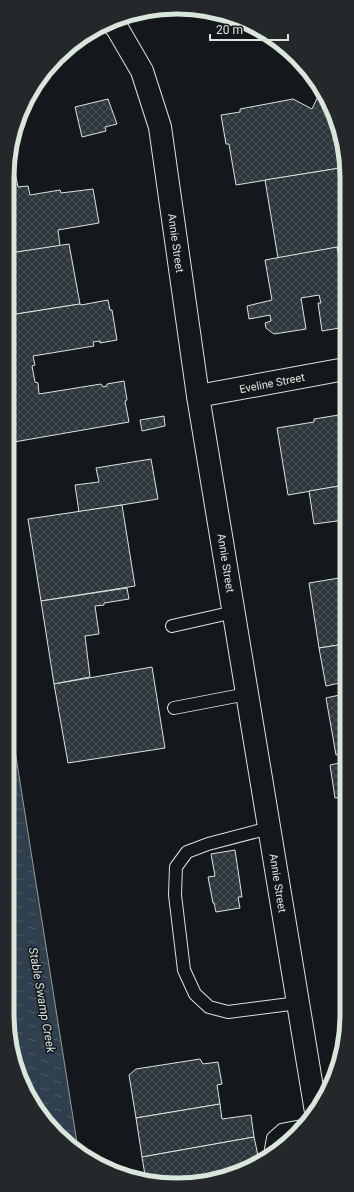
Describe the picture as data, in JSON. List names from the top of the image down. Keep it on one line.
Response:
{"streets":{"street":["Annie Street","Eveline Street"]},"crossings":[["Annie Street","Eveline Street"]],"water":["Stable Swamp Creek"],"scale_bar":"20 m"}
